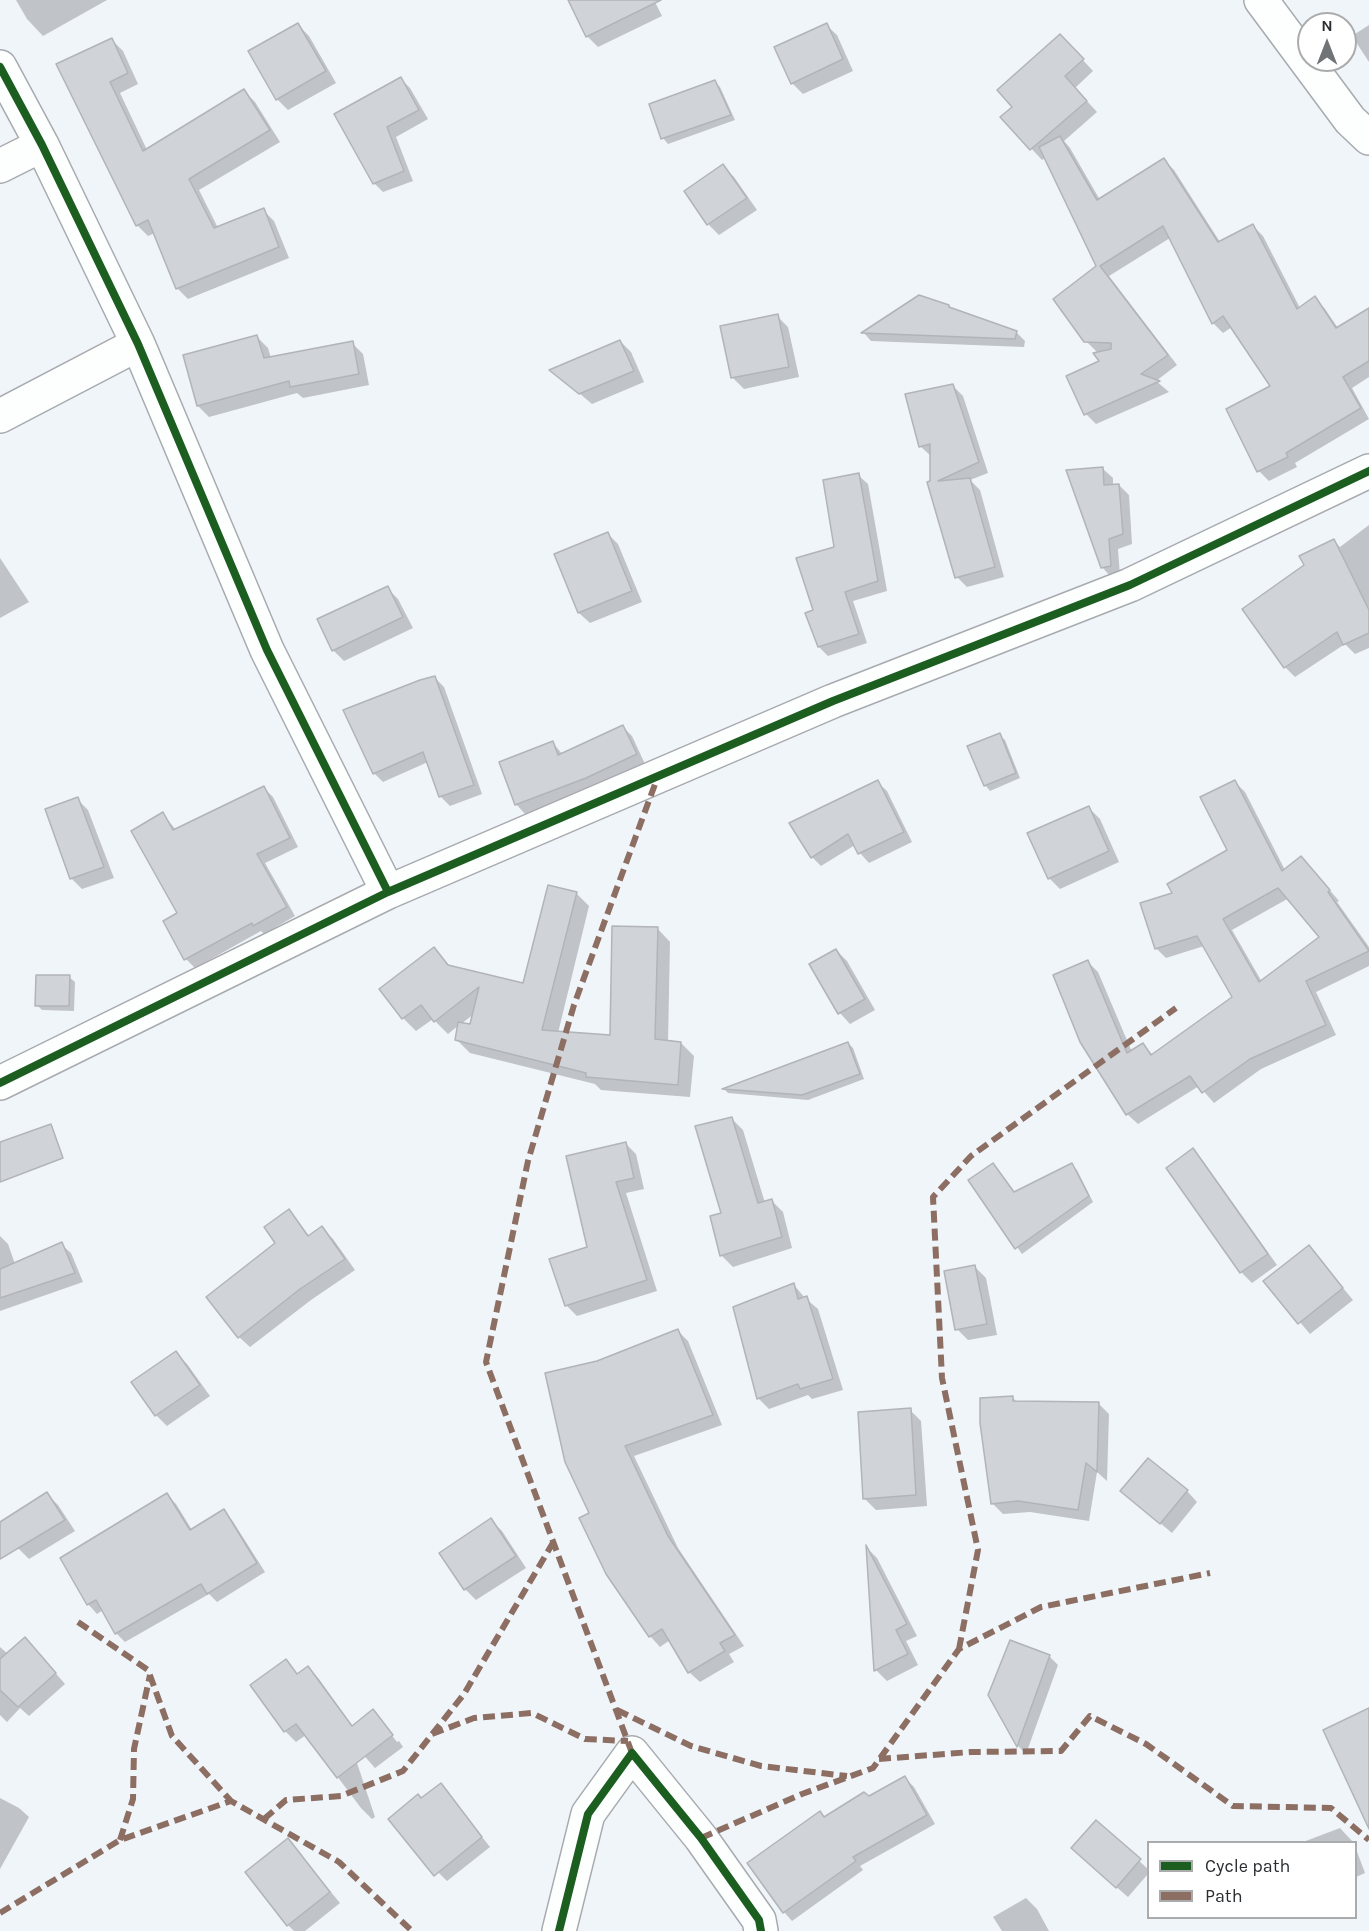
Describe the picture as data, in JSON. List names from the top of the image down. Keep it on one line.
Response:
{"legend":["Cycle path","Path"],"north":"top"}
